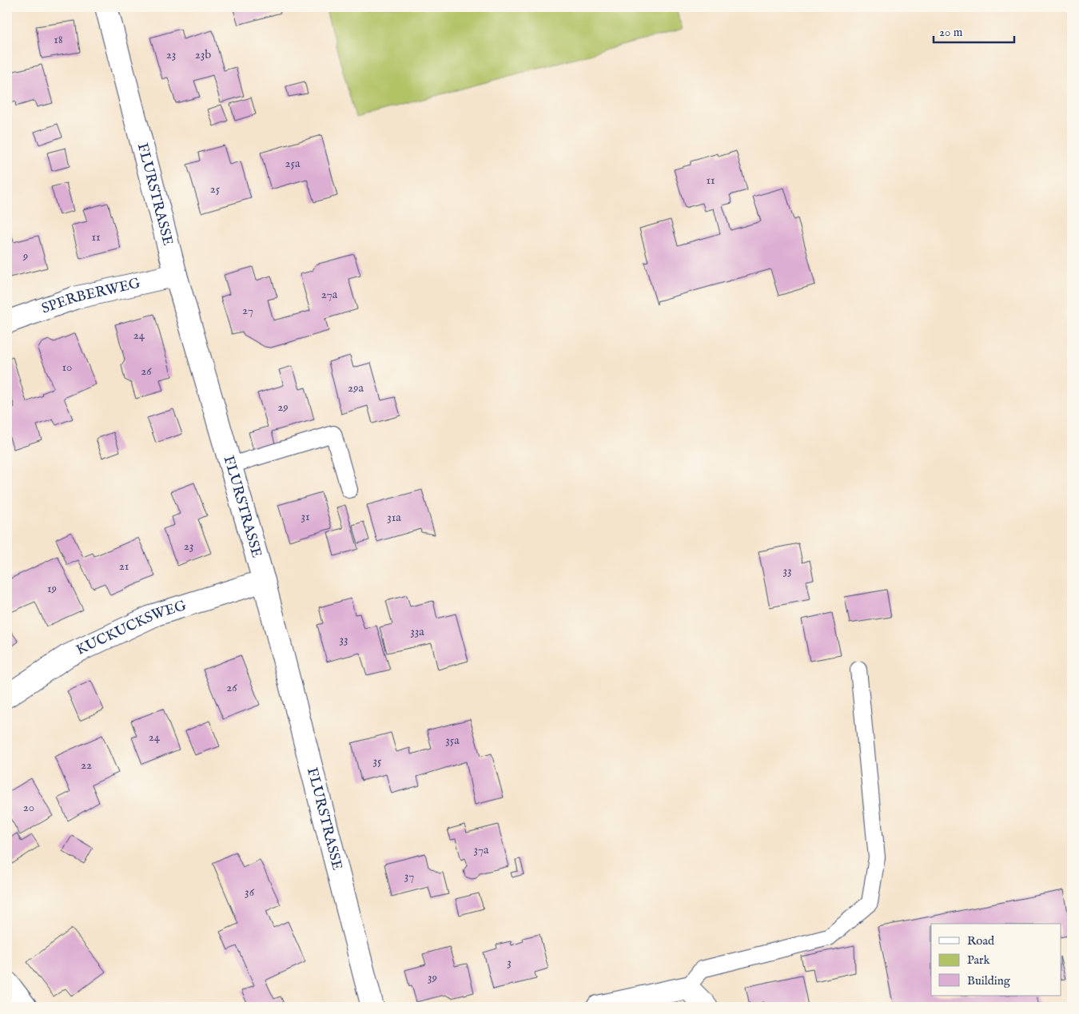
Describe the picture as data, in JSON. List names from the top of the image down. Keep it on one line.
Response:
{"streets":{"street":["FLURSTRASSE","SPERBERWEG","KUCKUCKSWEG"]},"crossings":[["FLURSTRASSE","SPERBERWEG"],["FLURSTRASSE","KUCKUCKSWEG"]],"house_numbers":["18","23","23b","25a","11","25","11","9","27a","27","24","10","26","29a","29","31","31a","23","21","33","19","33a","33","26","24","35a","35","22","20","37a","37","36","3","39"],"legend":["Road","Park","Building"],"scale_bar":"20 m"}
